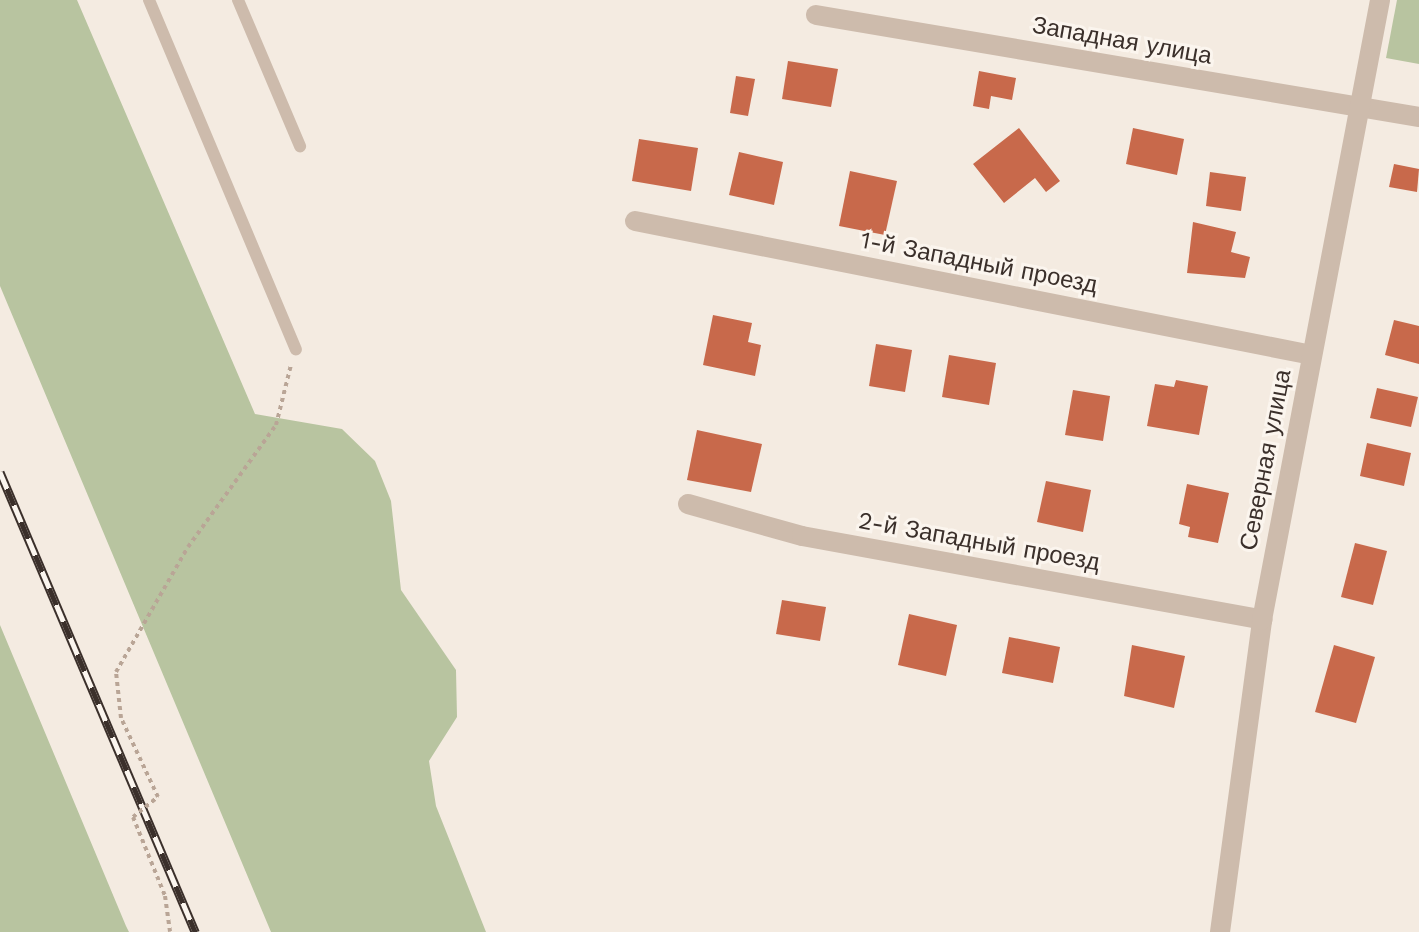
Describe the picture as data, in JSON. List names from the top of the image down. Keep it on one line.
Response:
{"streets":{"street":["Западная улица","1-й Западный проезд","Северная улица","2-й Западный проезд"]},"crossings":[["Западная улица","Северная улица"],["1-й Западный проезд","Северная улица"],["Северная улица","2-й Западный проезд"]]}
